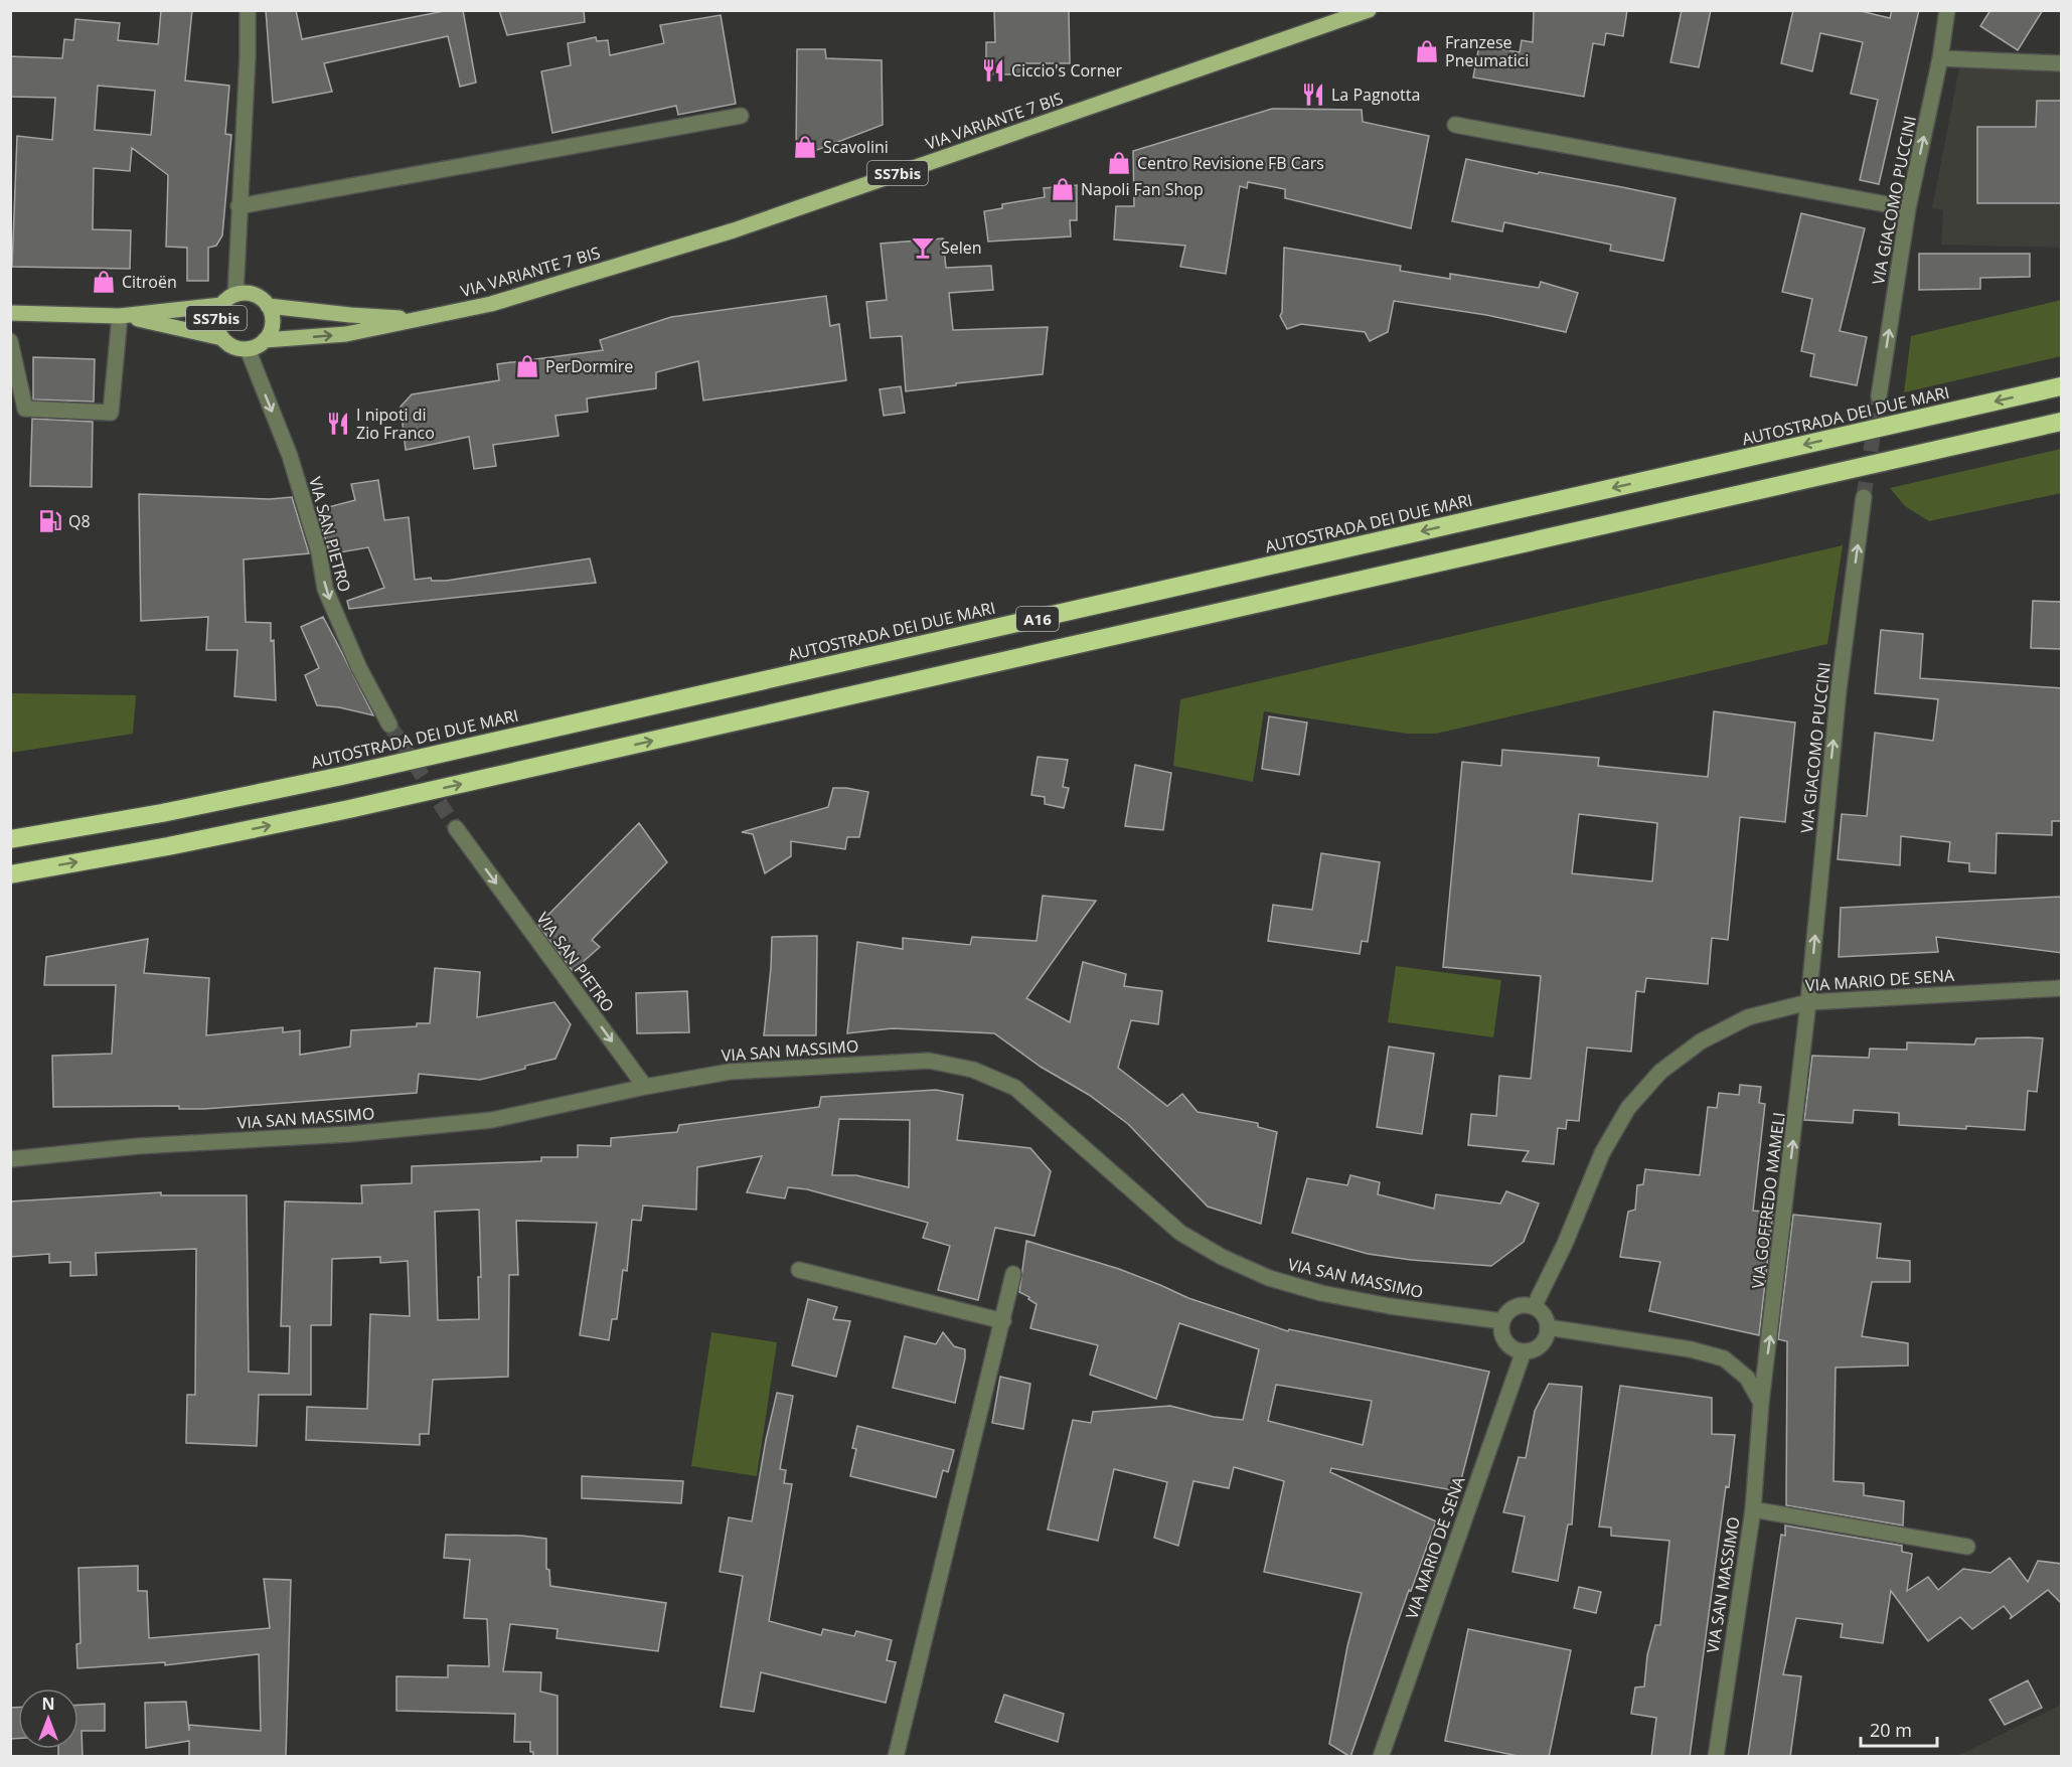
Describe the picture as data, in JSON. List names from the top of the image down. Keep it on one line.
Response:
{"streets":{"highway":["AUTOSTRADA DEI DUE MARI","A16"],"main road":["VIA VARIANTE 7 BIS","SS7bis"],"street":["VIA GIACOMO PUCCINI","VIA SAN PIETRO","VIA MARIO DE SENA","VIA SAN MASSIMO","VIA GOFFREDO MAMELI"]},"crossings":[["VIA VARIANTE 7 BIS","SS7bis"],["VIA VARIANTE 7 BIS","VIA SAN PIETRO"],["SS7bis","VIA SAN PIETRO"],["VIA GIACOMO PUCCINI","VIA MARIO DE SENA"],["VIA GIACOMO PUCCINI","VIA GOFFREDO MAMELI"],["VIA SAN PIETRO","VIA SAN MASSIMO"],["VIA MARIO DE SENA","VIA SAN MASSIMO"],["VIA MARIO DE SENA","VIA GOFFREDO MAMELI"],["VIA SAN MASSIMO","VIA GOFFREDO MAMELI"]],"one_way":["VIA GIACOMO PUCCINI","VIA SAN PIETRO","VIA GOFFREDO MAMELI"],"places":{"shop":["Franzese Pneumatici","Scavolini","Centro Revisione FB Cars","Napoli Fan Shop","Citroën","PerDormire"],"restaurant":["Ciccio's Corner","La Pagnotta","I nipoti di Zio Franco"],"bar":["Selen"],"fuel station":["Q8"]},"scale_bar":"20 m","north":"top"}
